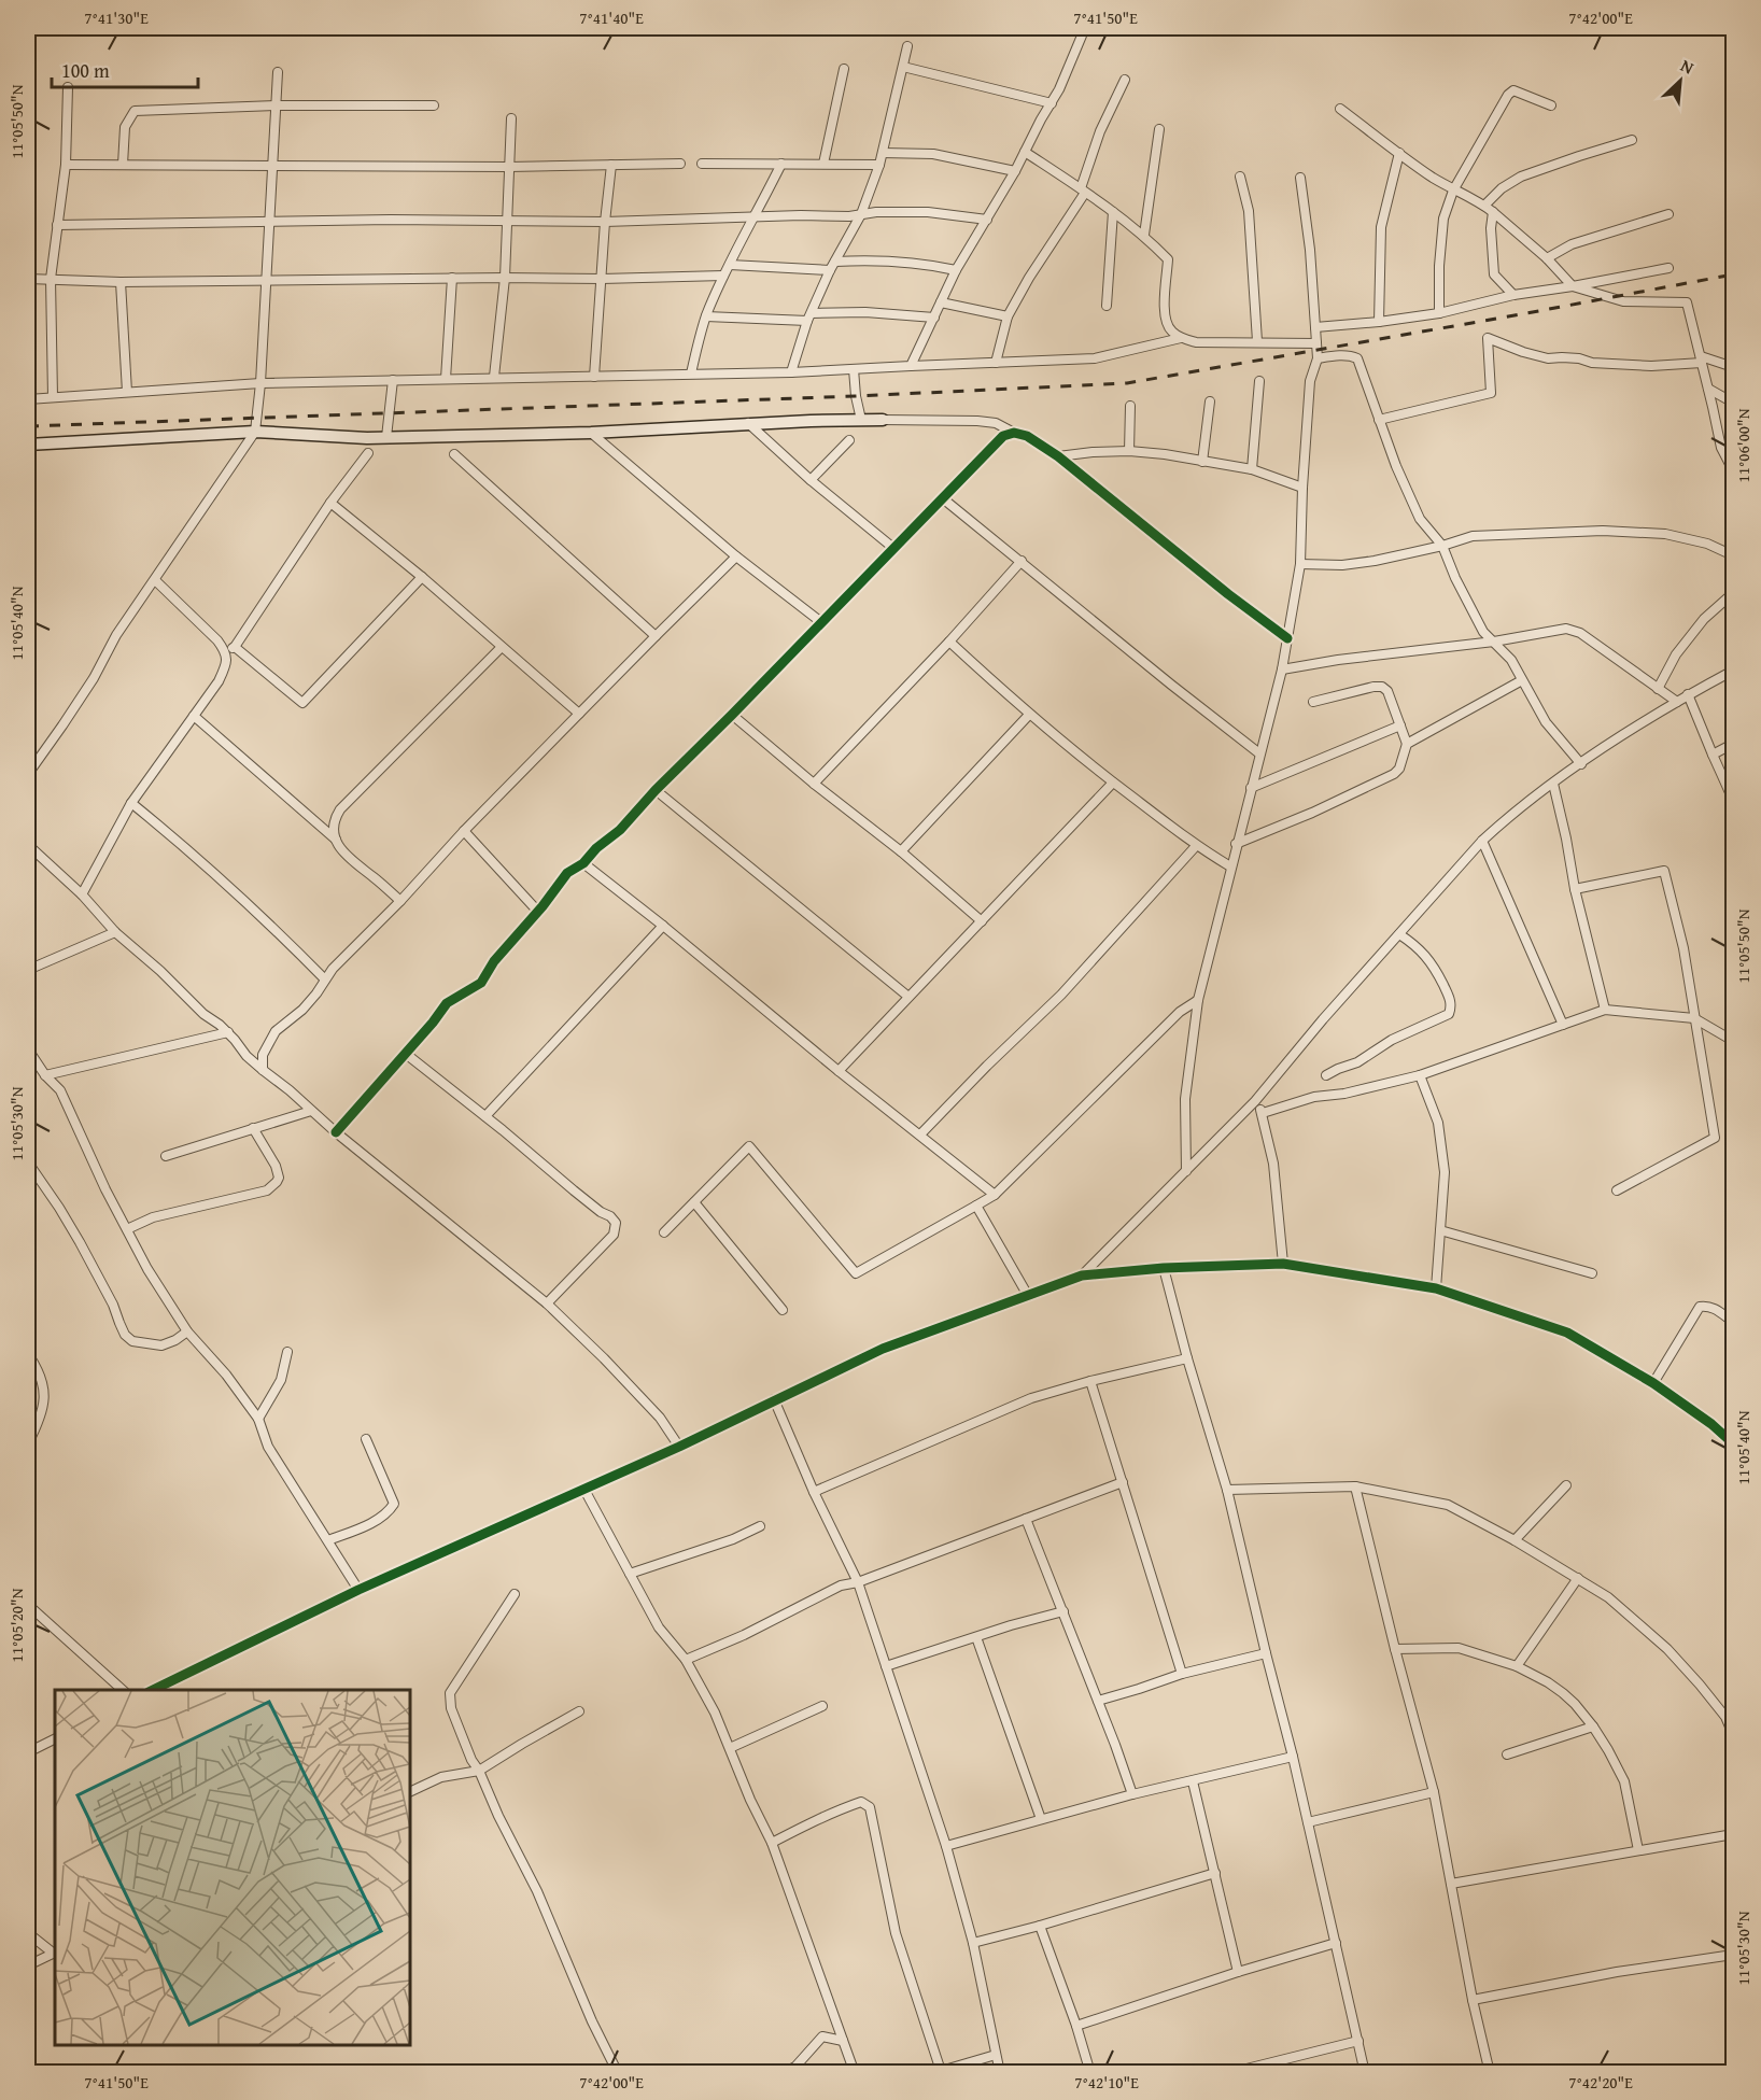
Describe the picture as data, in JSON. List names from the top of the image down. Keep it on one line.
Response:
{"scale_bar":"100 m","north":"top right","coordinates":["7°41'30\"E","7°41'40\"E","7°41'50\"E","7°42'00\"E","11°05'50\"N","11°06'00\"N","11°05'40\"N","11°05'30\"N","11°05'20\"N","7°42'10\"E","7°42'20\"E"]}
